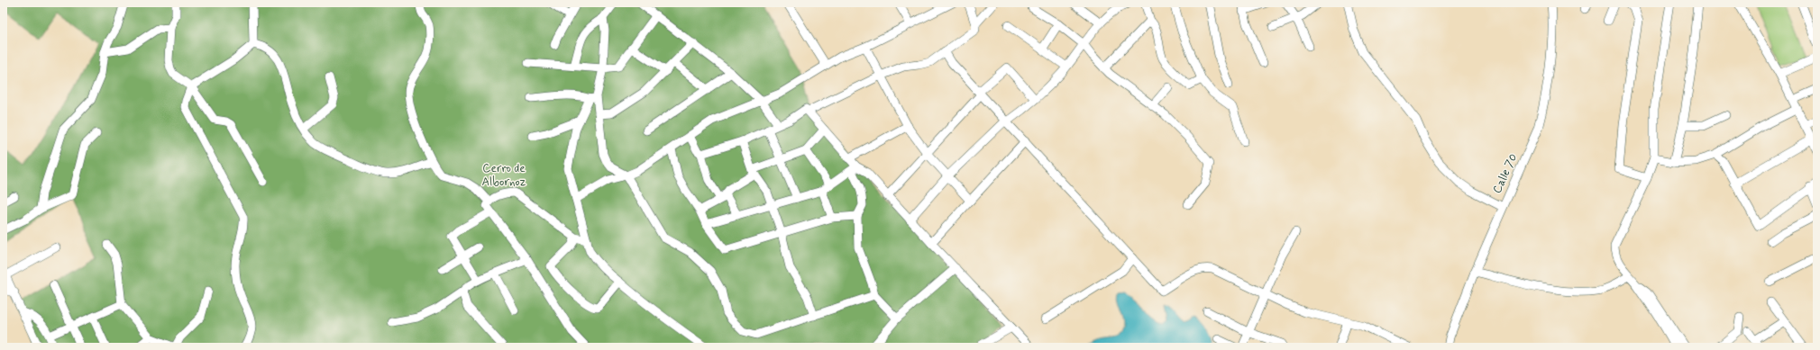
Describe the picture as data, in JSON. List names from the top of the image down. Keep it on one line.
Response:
{"streets":{"street":["Calle 70"]},"parks":["Cerro de Albornoz"]}
